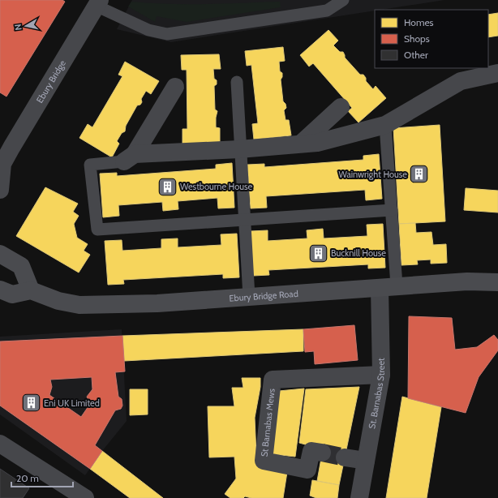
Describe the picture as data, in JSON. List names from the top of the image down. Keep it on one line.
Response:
{"streets":{"main road":["Ebury Bridge Road"],"street":["Ebury Bridge","St. Barnabas Street","St Barnabas Mews"]},"crossings":[["Ebury Bridge Road","St. Barnabas Street"],["St. Barnabas Street","St Barnabas Mews"]],"places":{"building":["Wainwright House","Westbourne House","Bucknill House","Eni UK Limited"]},"legend":["Homes","Shops","Other"],"scale_bar":"20 m","north":"left"}
